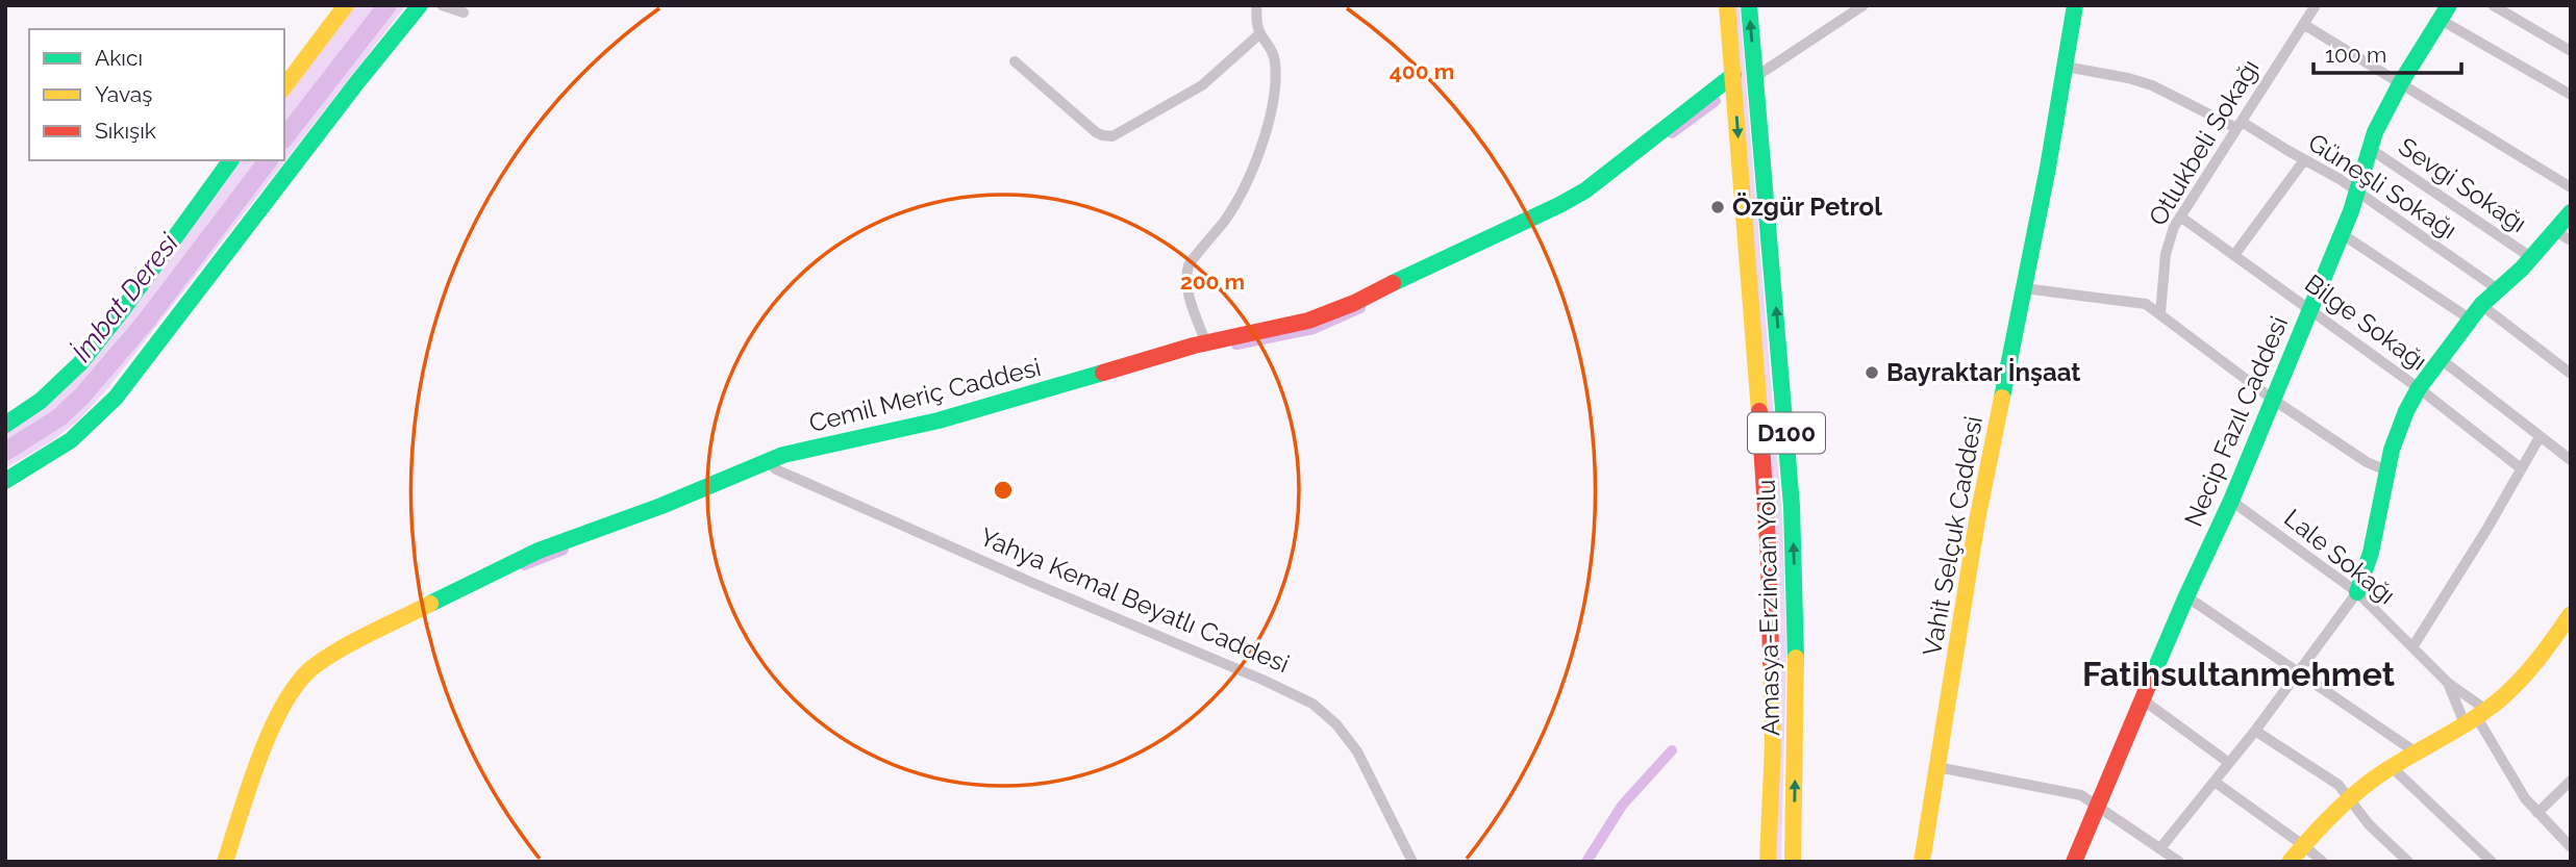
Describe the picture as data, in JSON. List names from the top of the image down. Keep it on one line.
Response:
{"streets":{"main road":["Cemil Meriç Caddesi","Necip Fazıl Caddesi","D100","Vahit Selçuk Caddesi","Amasya-Erzincan Yolu"],"street":["Otlukbeli Sokağı","Sevgi Sokağı","Güneşli Sokağı","Bilge Sokağı","Lale Sokağı","Yahya Kemal Beyatlı Caddesi"]},"crossings":[["Otlukbeli Sokağı","Güneşli Sokağı"],["Otlukbeli Sokağı","Bilge Sokağı"],["Sevgi Sokağı","Necip Fazıl Caddesi"],["Güneşli Sokağı","Necip Fazıl Caddesi"],["Güneşli Sokağı","Vahit Selçuk Caddesi"],["Bilge Sokağı","Necip Fazıl Caddesi"],["Cemil Meriç Caddesi","Yahya Kemal Beyatlı Caddesi"],["Cemil Meriç Caddesi","Amasya-Erzincan Yolu"],["Necip Fazıl Caddesi","Lale Sokağı"]],"districts":["Fatihsultanmehmet"],"water":["İmbat Deresi"],"places":["Özgür Petrol","Bayraktar İnşaat"],"legend":["Akıcı","Yavaş","Sıkışık"],"scale_bar":"100 m","rings":["400 m","200 m"]}
